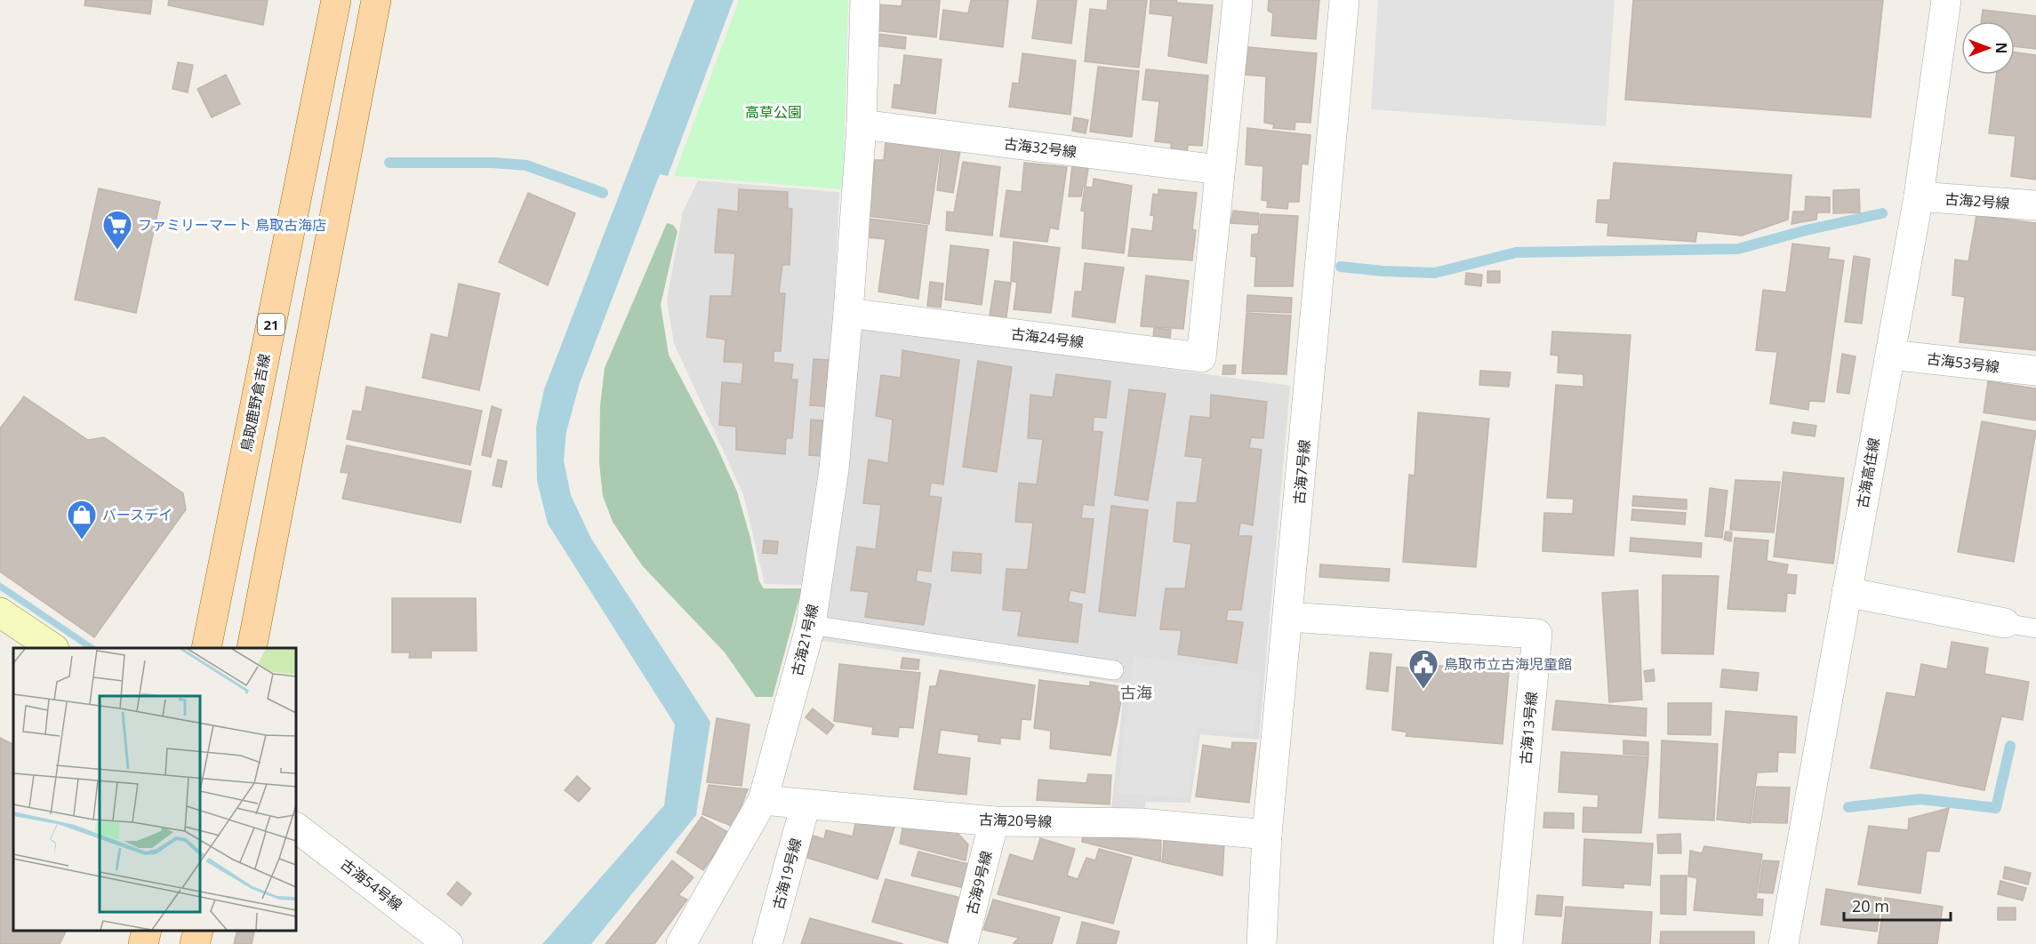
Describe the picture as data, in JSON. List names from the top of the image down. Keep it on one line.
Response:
{"streets":{"main road":["21","鳥取鹿野倉吉線"],"street":["古海32号線","古海2号線","古海24号線","古海53号線","古海7号線","古海高住線","古海21号線","古海13号線","古海20号線","古海19号線","古海9号線","古海54号線"]},"crossings":[["古海32号線","古海24号線"],["古海2号線","古海高住線"],["古海24号線","古海21号線"],["古海53号線","古海高住線"],["古海7号線","古海13号線"],["古海7号線","古海20号線"],["古海21号線","古海20号線"],["古海20号線","古海19号線"],["古海20号線","古海9号線"]],"districts":["古海"],"parks":["高草公園"],"places":{"supermarket":["ファミリーマート 鳥取古海店"],"shop":["バースデイ"],"public building":["鳥取市立古海児童館"]},"scale_bar":"20 m","north":"right"}
